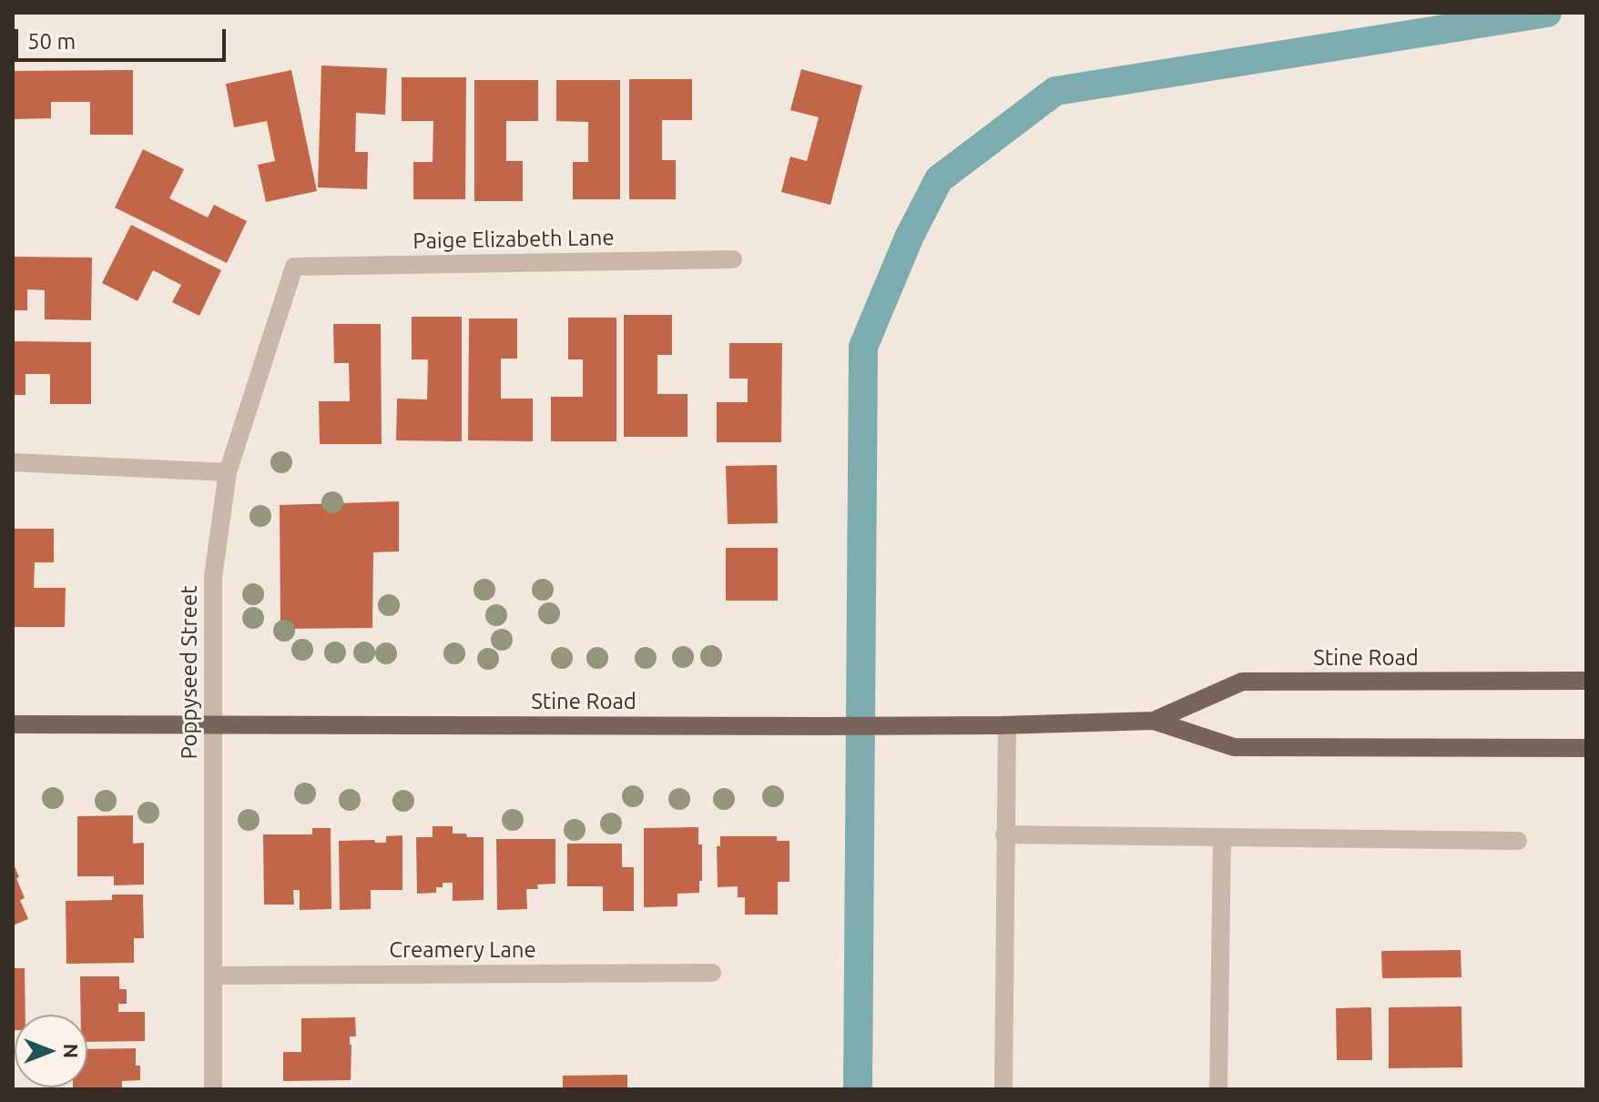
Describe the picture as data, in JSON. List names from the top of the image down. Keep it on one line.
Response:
{"streets":{"main road":["Stine Road"],"street":["Paige Elizabeth Lane","Poppyseed Street","Creamery Lane"]},"crossings":[["Paige Elizabeth Lane","Poppyseed Street"],["Stine Road","Poppyseed Street"],["Poppyseed Street","Creamery Lane"]],"scale_bar":"50 m","north":"right"}
